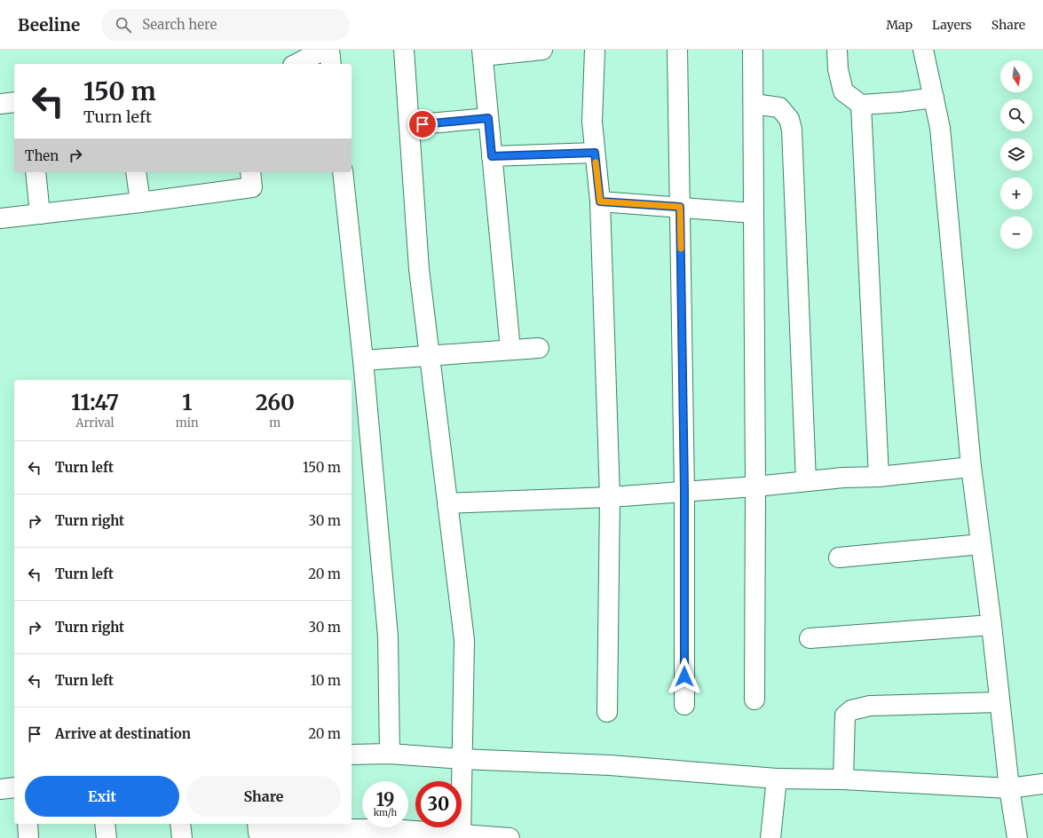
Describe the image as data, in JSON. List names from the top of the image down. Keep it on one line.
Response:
{"north":"bottom","page":{"header":"Beeline","search":"Search here","nav":["Map","Layers","Share"],"map_buttons":["+","−"],"turn":["150 m","Turn left"],"then":"Then","eta":["11:47","Arrival","1","min","260","m"],"list":[{"name":"Turn left","value":"150 m"},{"name":"Turn right","value":"30 m"},{"name":"Turn left","value":"20 m"},{"name":"Turn right","value":"30 m"},{"name":"Turn left","value":"10 m"},{"name":"Arrive at destination","value":"20 m"}],"buttons":["Exit","Share"],"speed":"19 km/h","limit":"30"}}
